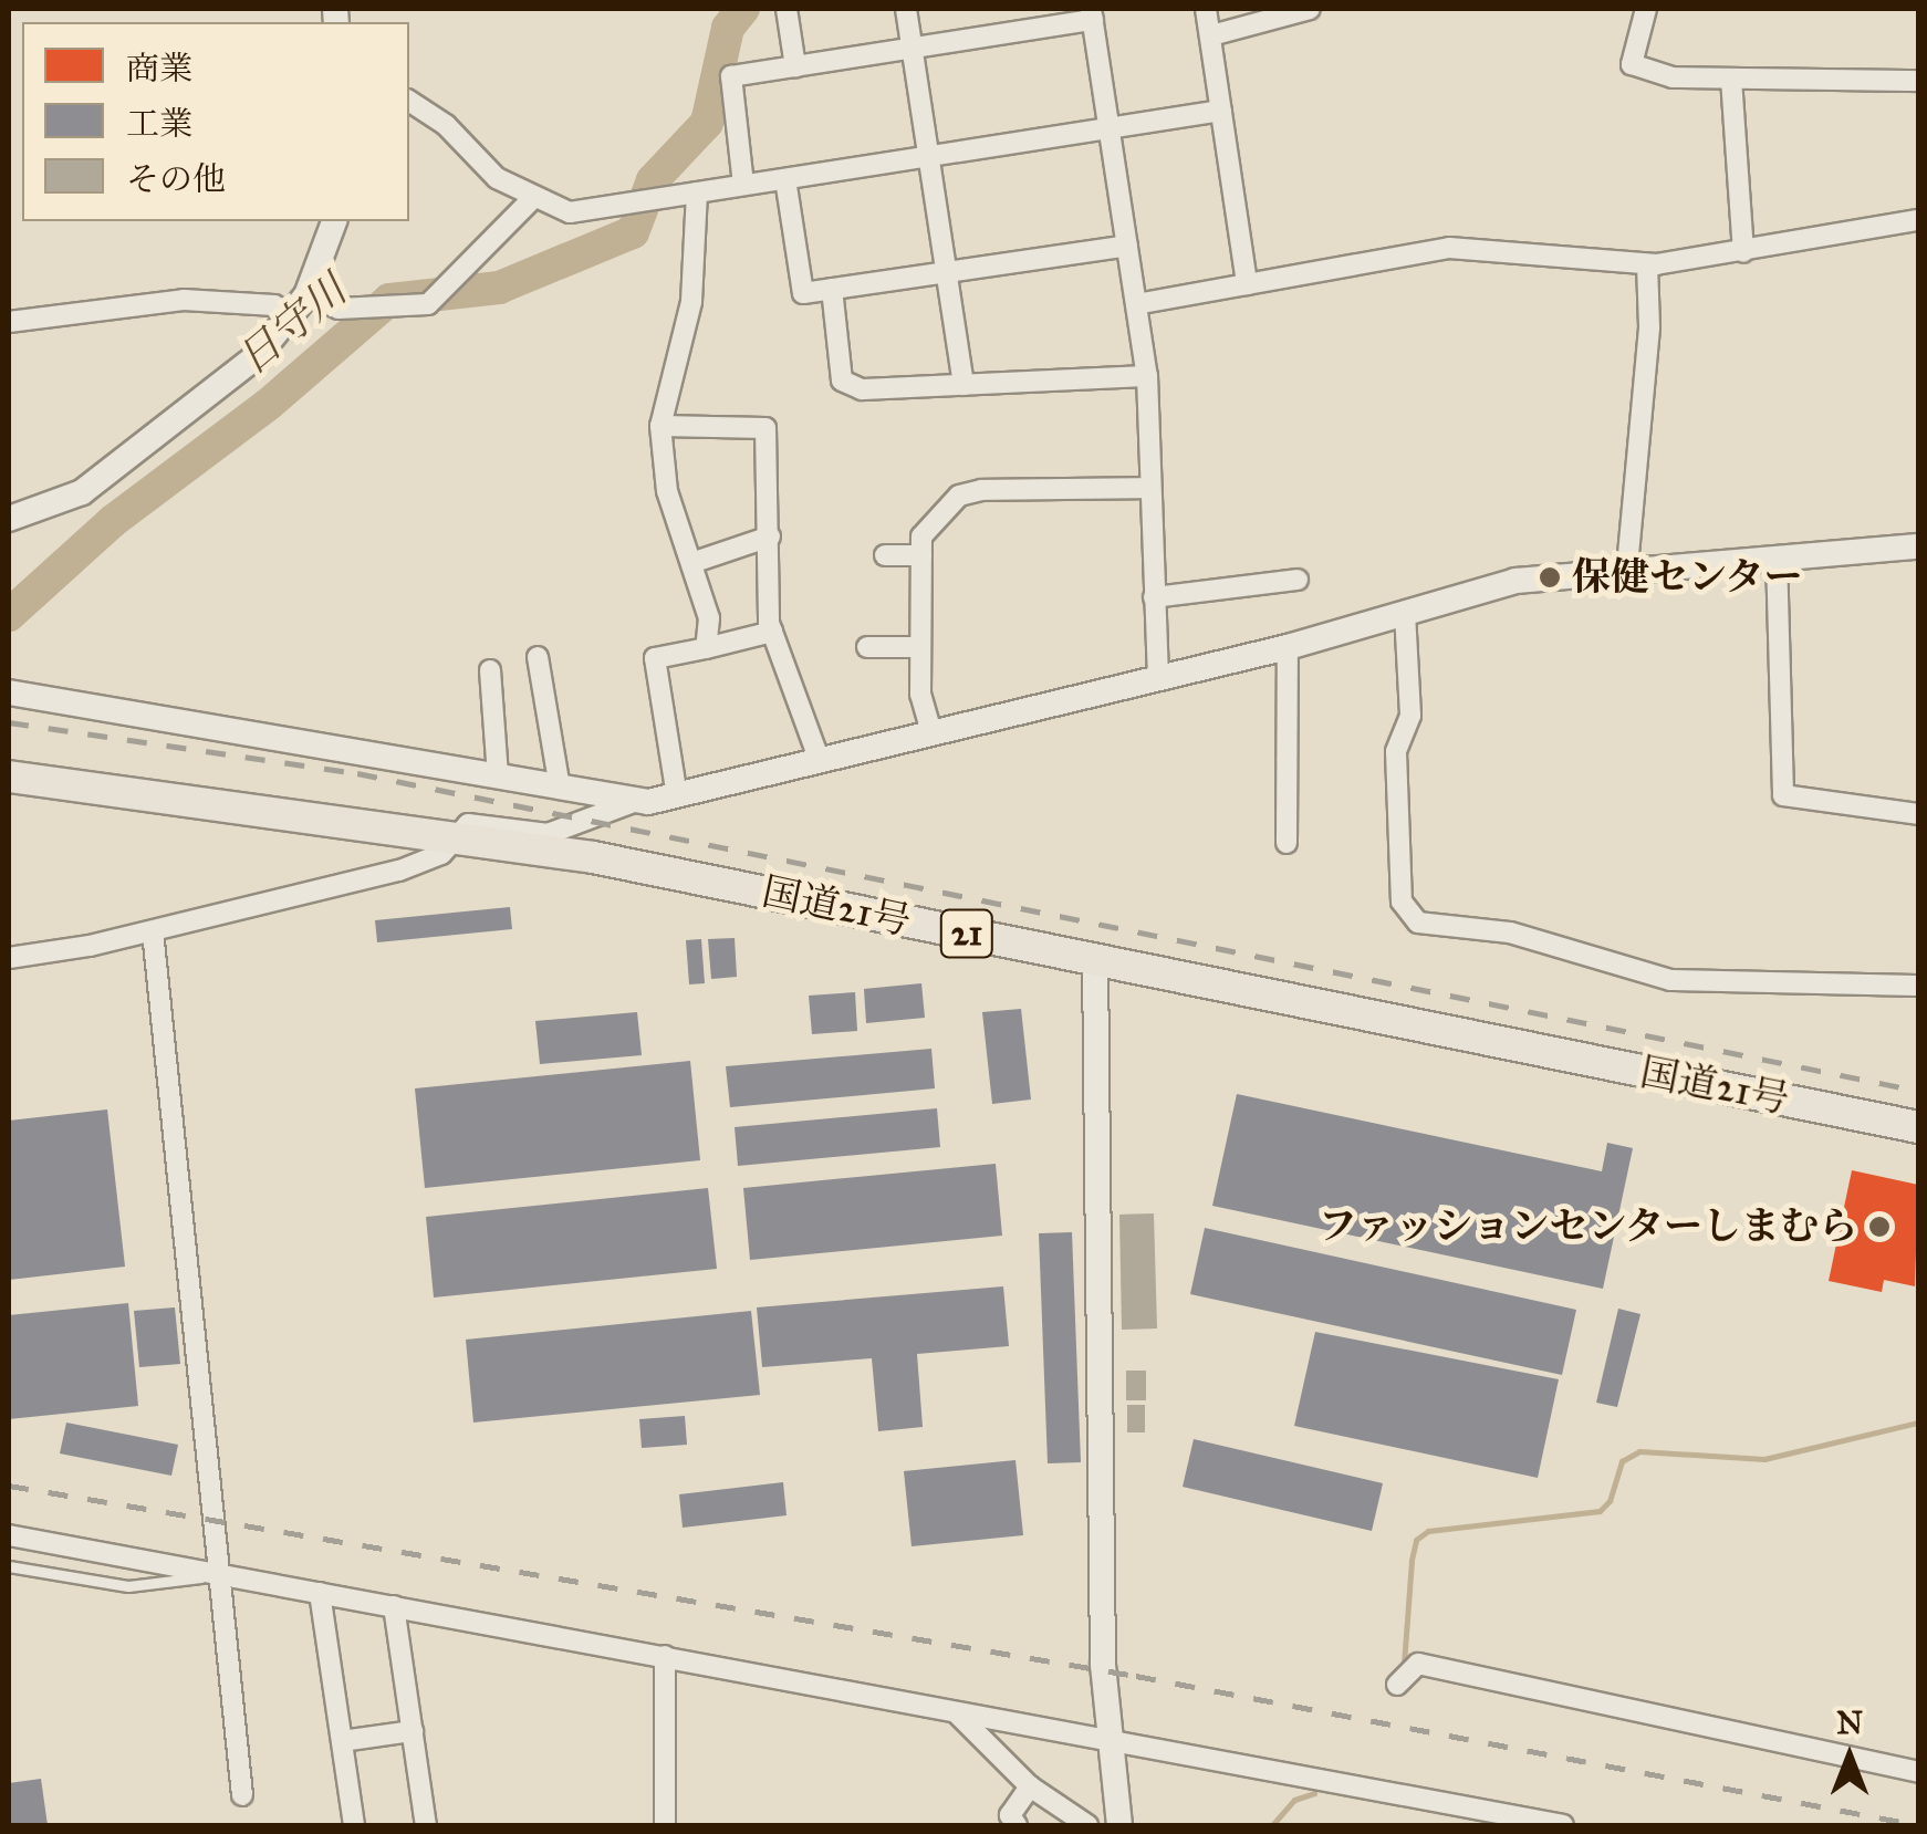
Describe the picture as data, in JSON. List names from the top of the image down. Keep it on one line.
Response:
{"streets":{"highway":["国道21号","21"]},"water":["日守川"],"places":["保健センター","ファッションセンターしまむら"],"legend":["商業","工業","その他"],"north":"top"}
